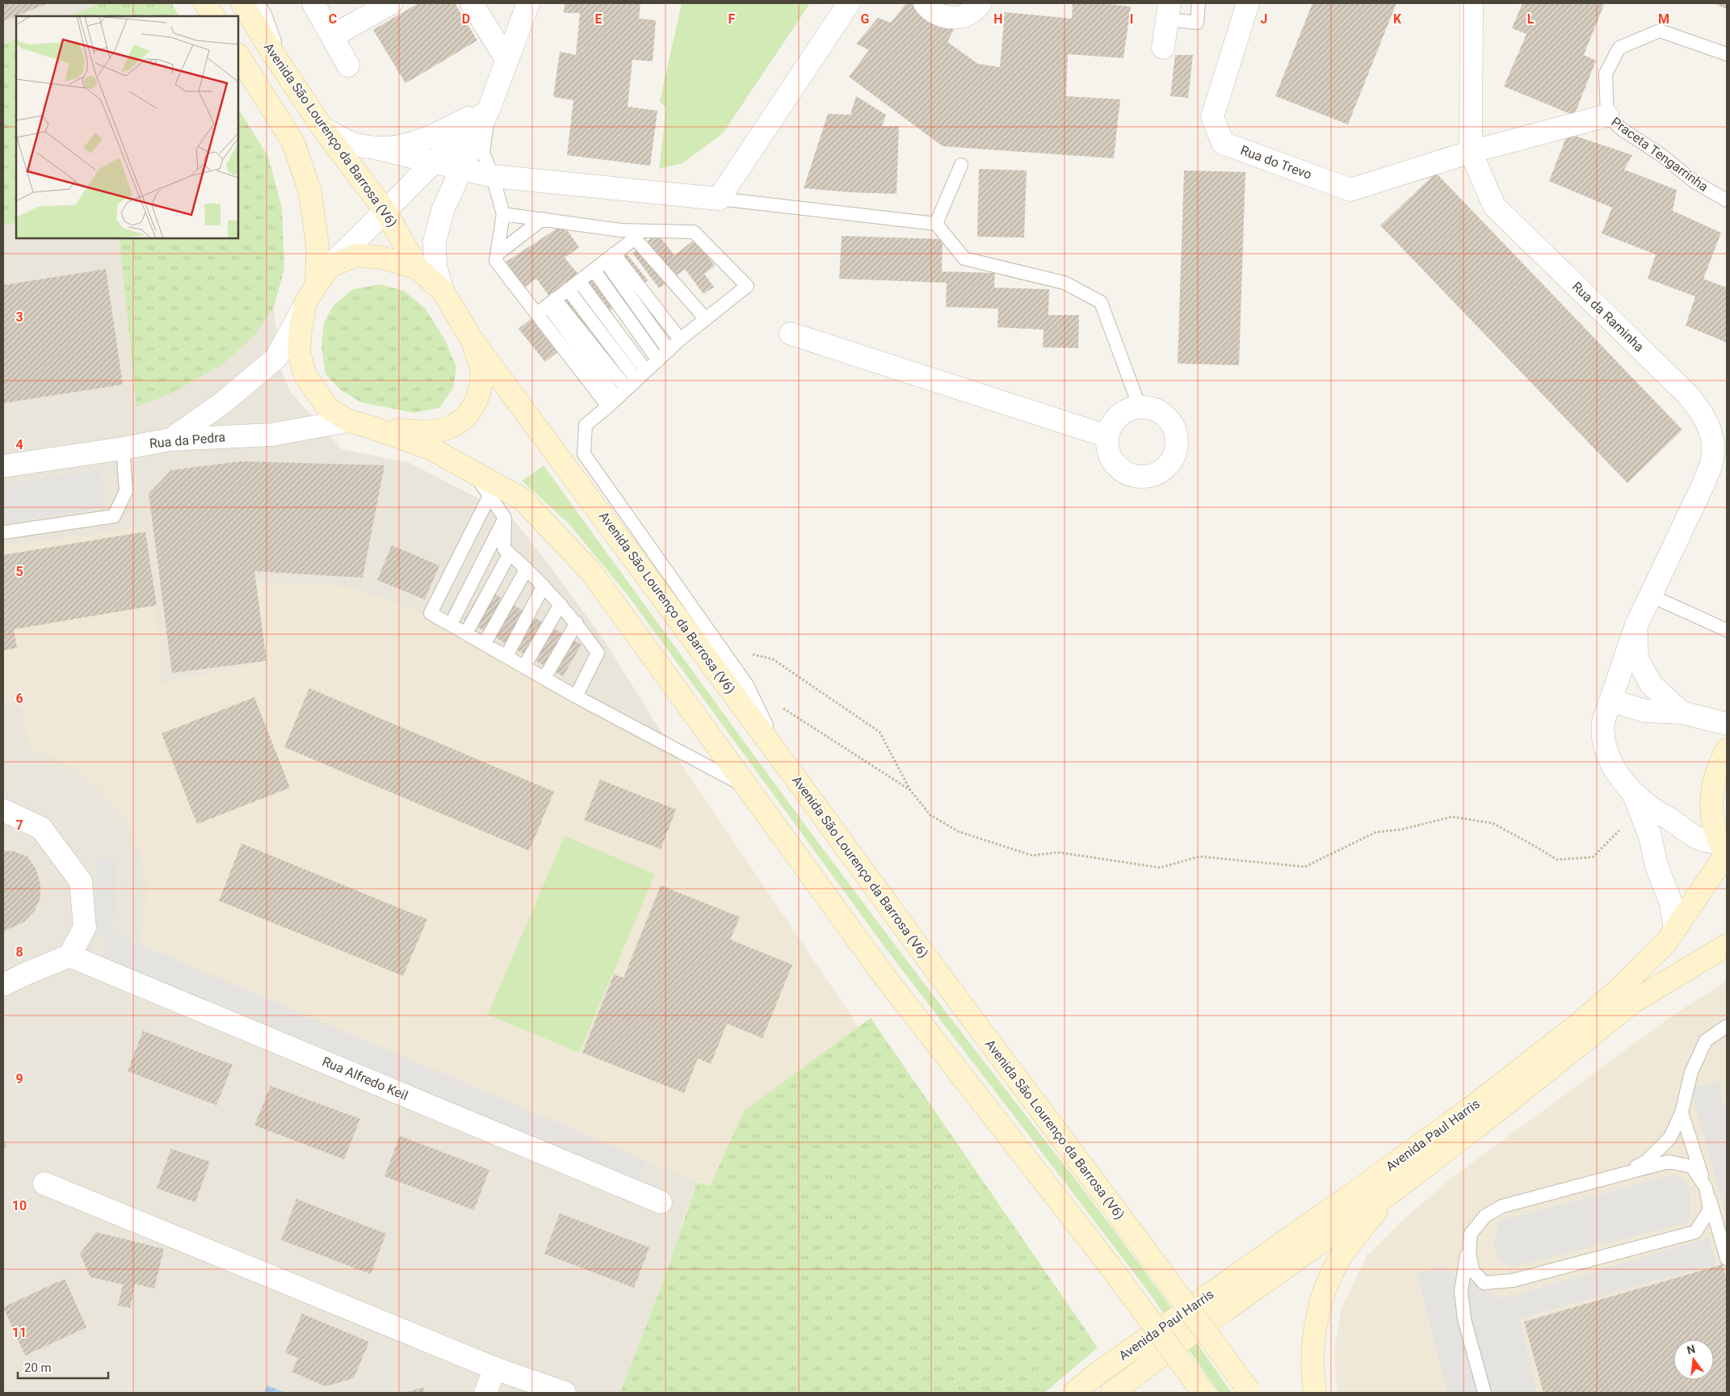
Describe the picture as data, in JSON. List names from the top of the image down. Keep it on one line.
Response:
{"streets":{"main road":["Avenida São Lourenço da Barrosa (V6)","Avenida Paul Harris"],"street":["Rua do Trevo","Rua da Raminha","Rua da Pedra","Rua Alfredo Keil"],"lane":["Praceta Tengarrinha"]},"crossings":[["Avenida São Lourenço da Barrosa (V6)","Rua da Pedra"],["Praceta Tengarrinha","Rua do Trevo"],["Rua do Trevo","Rua da Raminha"]],"scale_bar":"20 m","north":"top","grid":{"columns":["C","D","E","F","G","H","I","J","K","L","M"],"rows":["3","4","5","6","7","8","9","10","11"]}}
